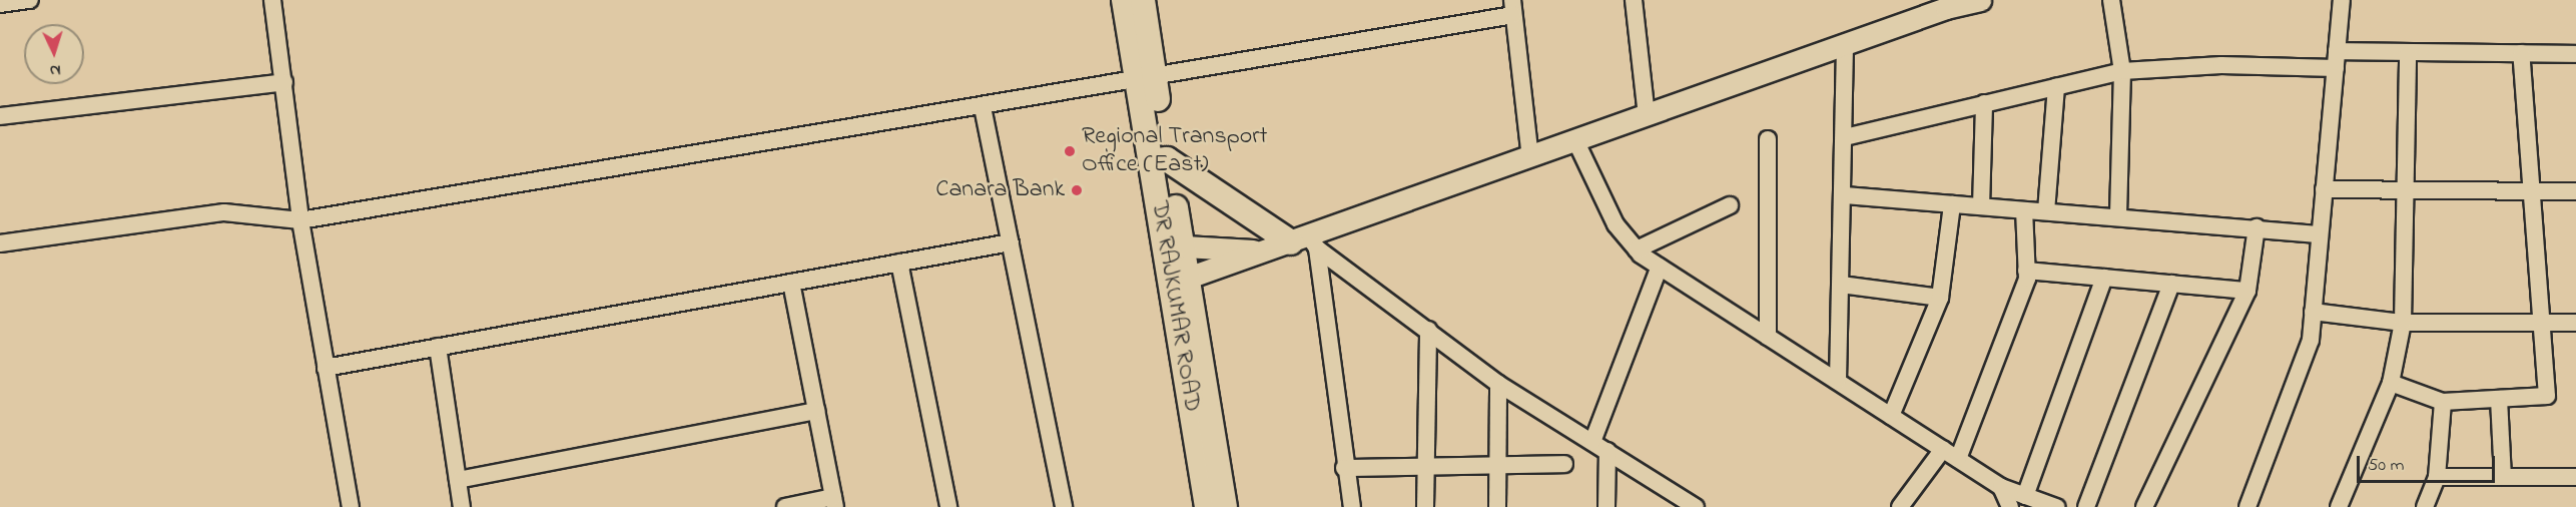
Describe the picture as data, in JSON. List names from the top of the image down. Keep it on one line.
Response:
{"streets":{"main road":["DR RAJKUMAR ROAD"]},"places":["Regional Transport Office (East)","Canara Bank"],"scale_bar":"50 m","north":"bottom"}
